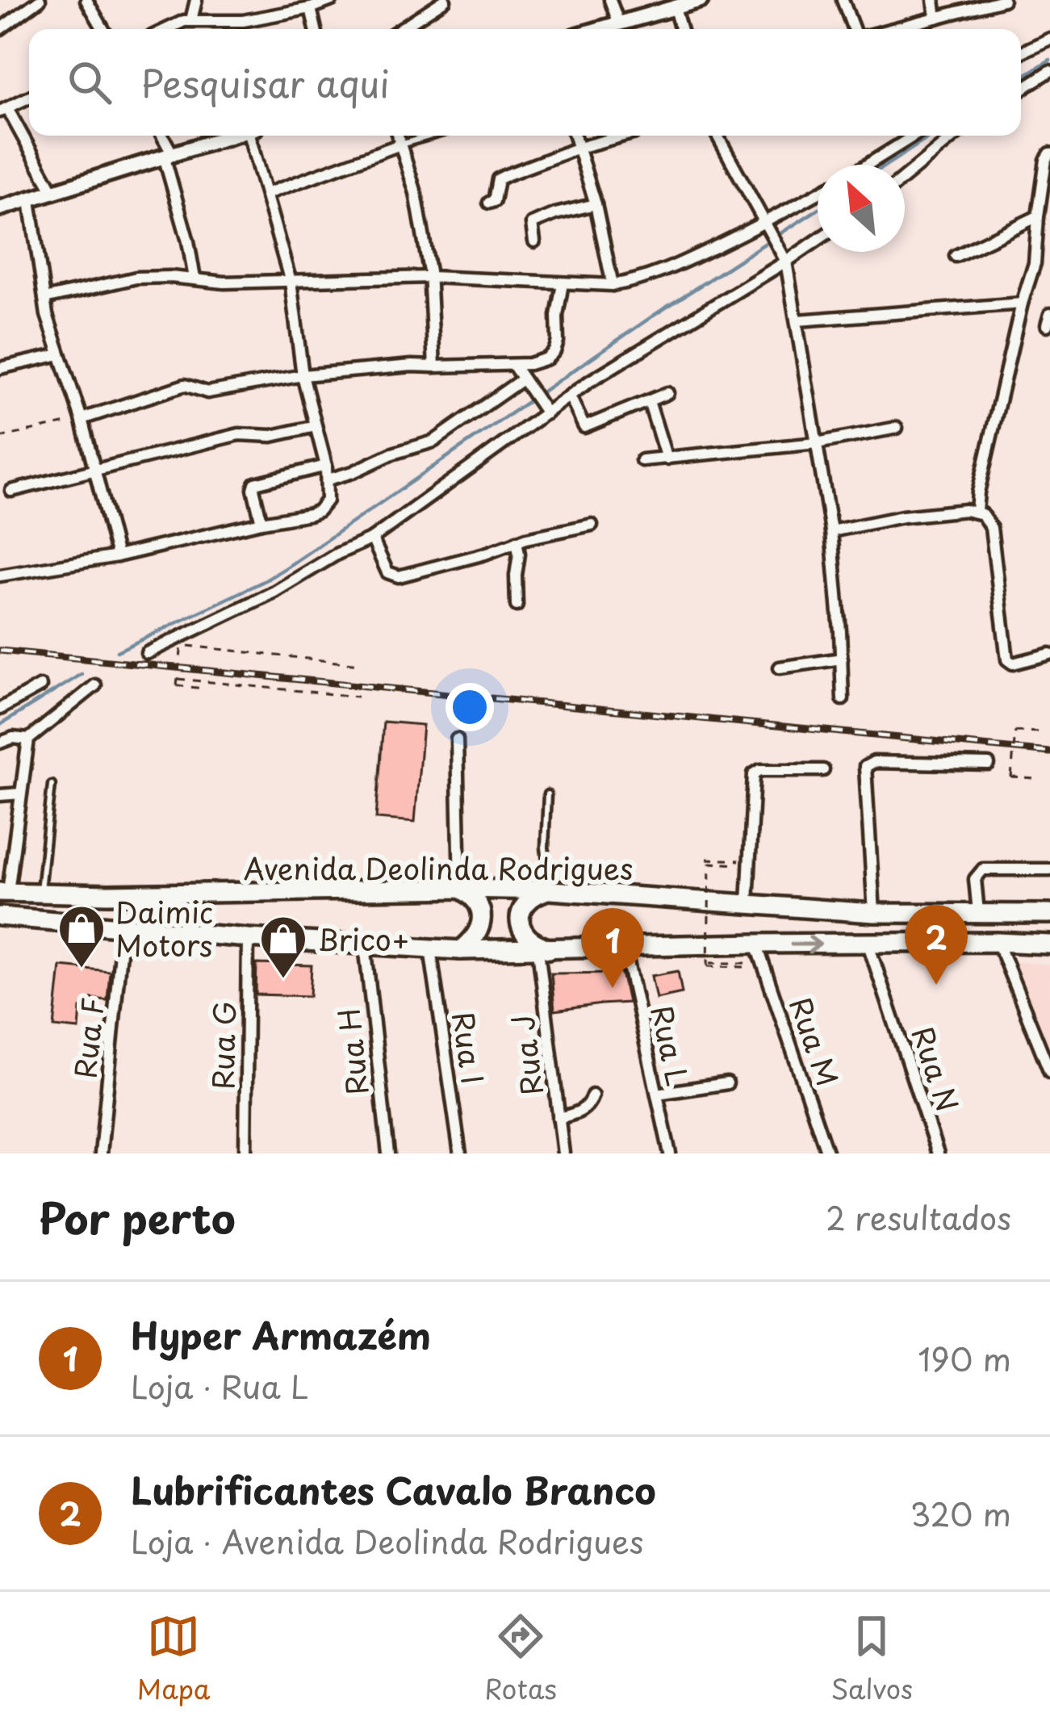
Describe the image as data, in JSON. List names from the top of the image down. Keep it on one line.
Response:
{"streets":{"highway":["Avenida Deolinda Rodrigues"],"street":["Rua F","Rua M","Rua G","Rua L","Rua I","Rua H","Rua J","Rua N"]},"places":{"shop":["Daimic Motors","Brico+"]},"north":"top left","page":{"search":"Pesquisar aqui","pins":["2","1"],"heading":["Por perto","2 resultados"],"list":[{"mark":"1","name":"Hyper Armazém","note":"Loja · Rua L","value":"190 m"},{"mark":"2","name":"Lubrificantes Cavalo Branco","note":"Loja · Avenida Deolinda Rodrigues","value":"320 m"}],"nav":["Mapa","Rotas","Salvos"]}}
